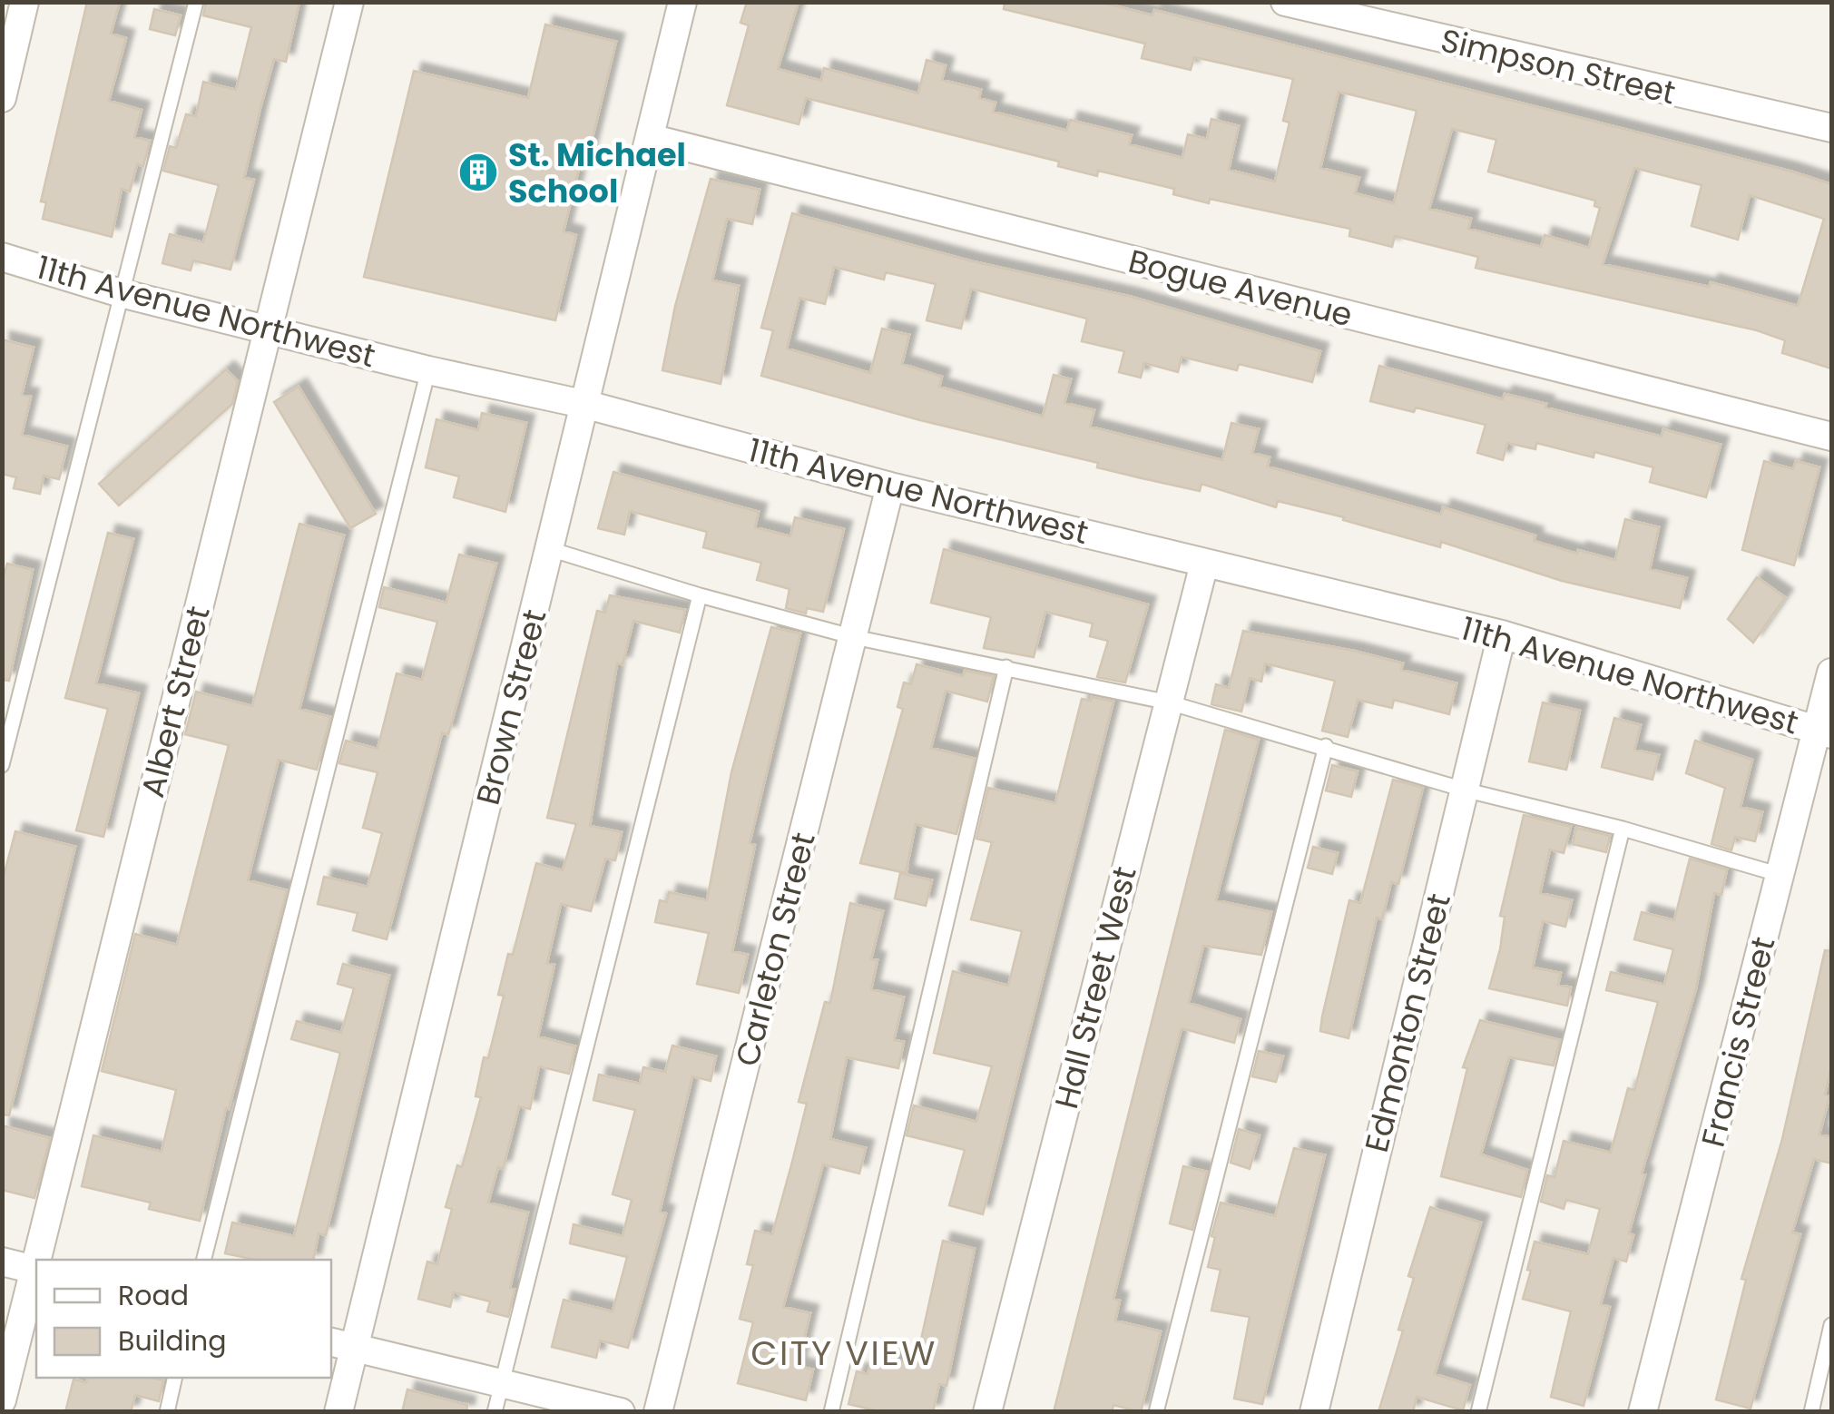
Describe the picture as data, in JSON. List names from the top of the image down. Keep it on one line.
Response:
{"streets":{"street":["Simpson Street","Bogue Avenue","11th Avenue Northwest","Albert Street","Brown Street","Carleton Street","Hall Street West","Edmonton Street","Francis Street"]},"crossings":[["Bogue Avenue","Brown Street"],["11th Avenue Northwest","Albert Street"],["11th Avenue Northwest","Brown Street"],["11th Avenue Northwest","Carleton Street"],["11th Avenue Northwest","Hall Street West"],["11th Avenue Northwest","Edmonton Street"],["11th Avenue Northwest","Francis Street"]],"districts":["CITY VIEW"],"places":{"building":["St. Michael School"]},"legend":["Road","Building"]}
